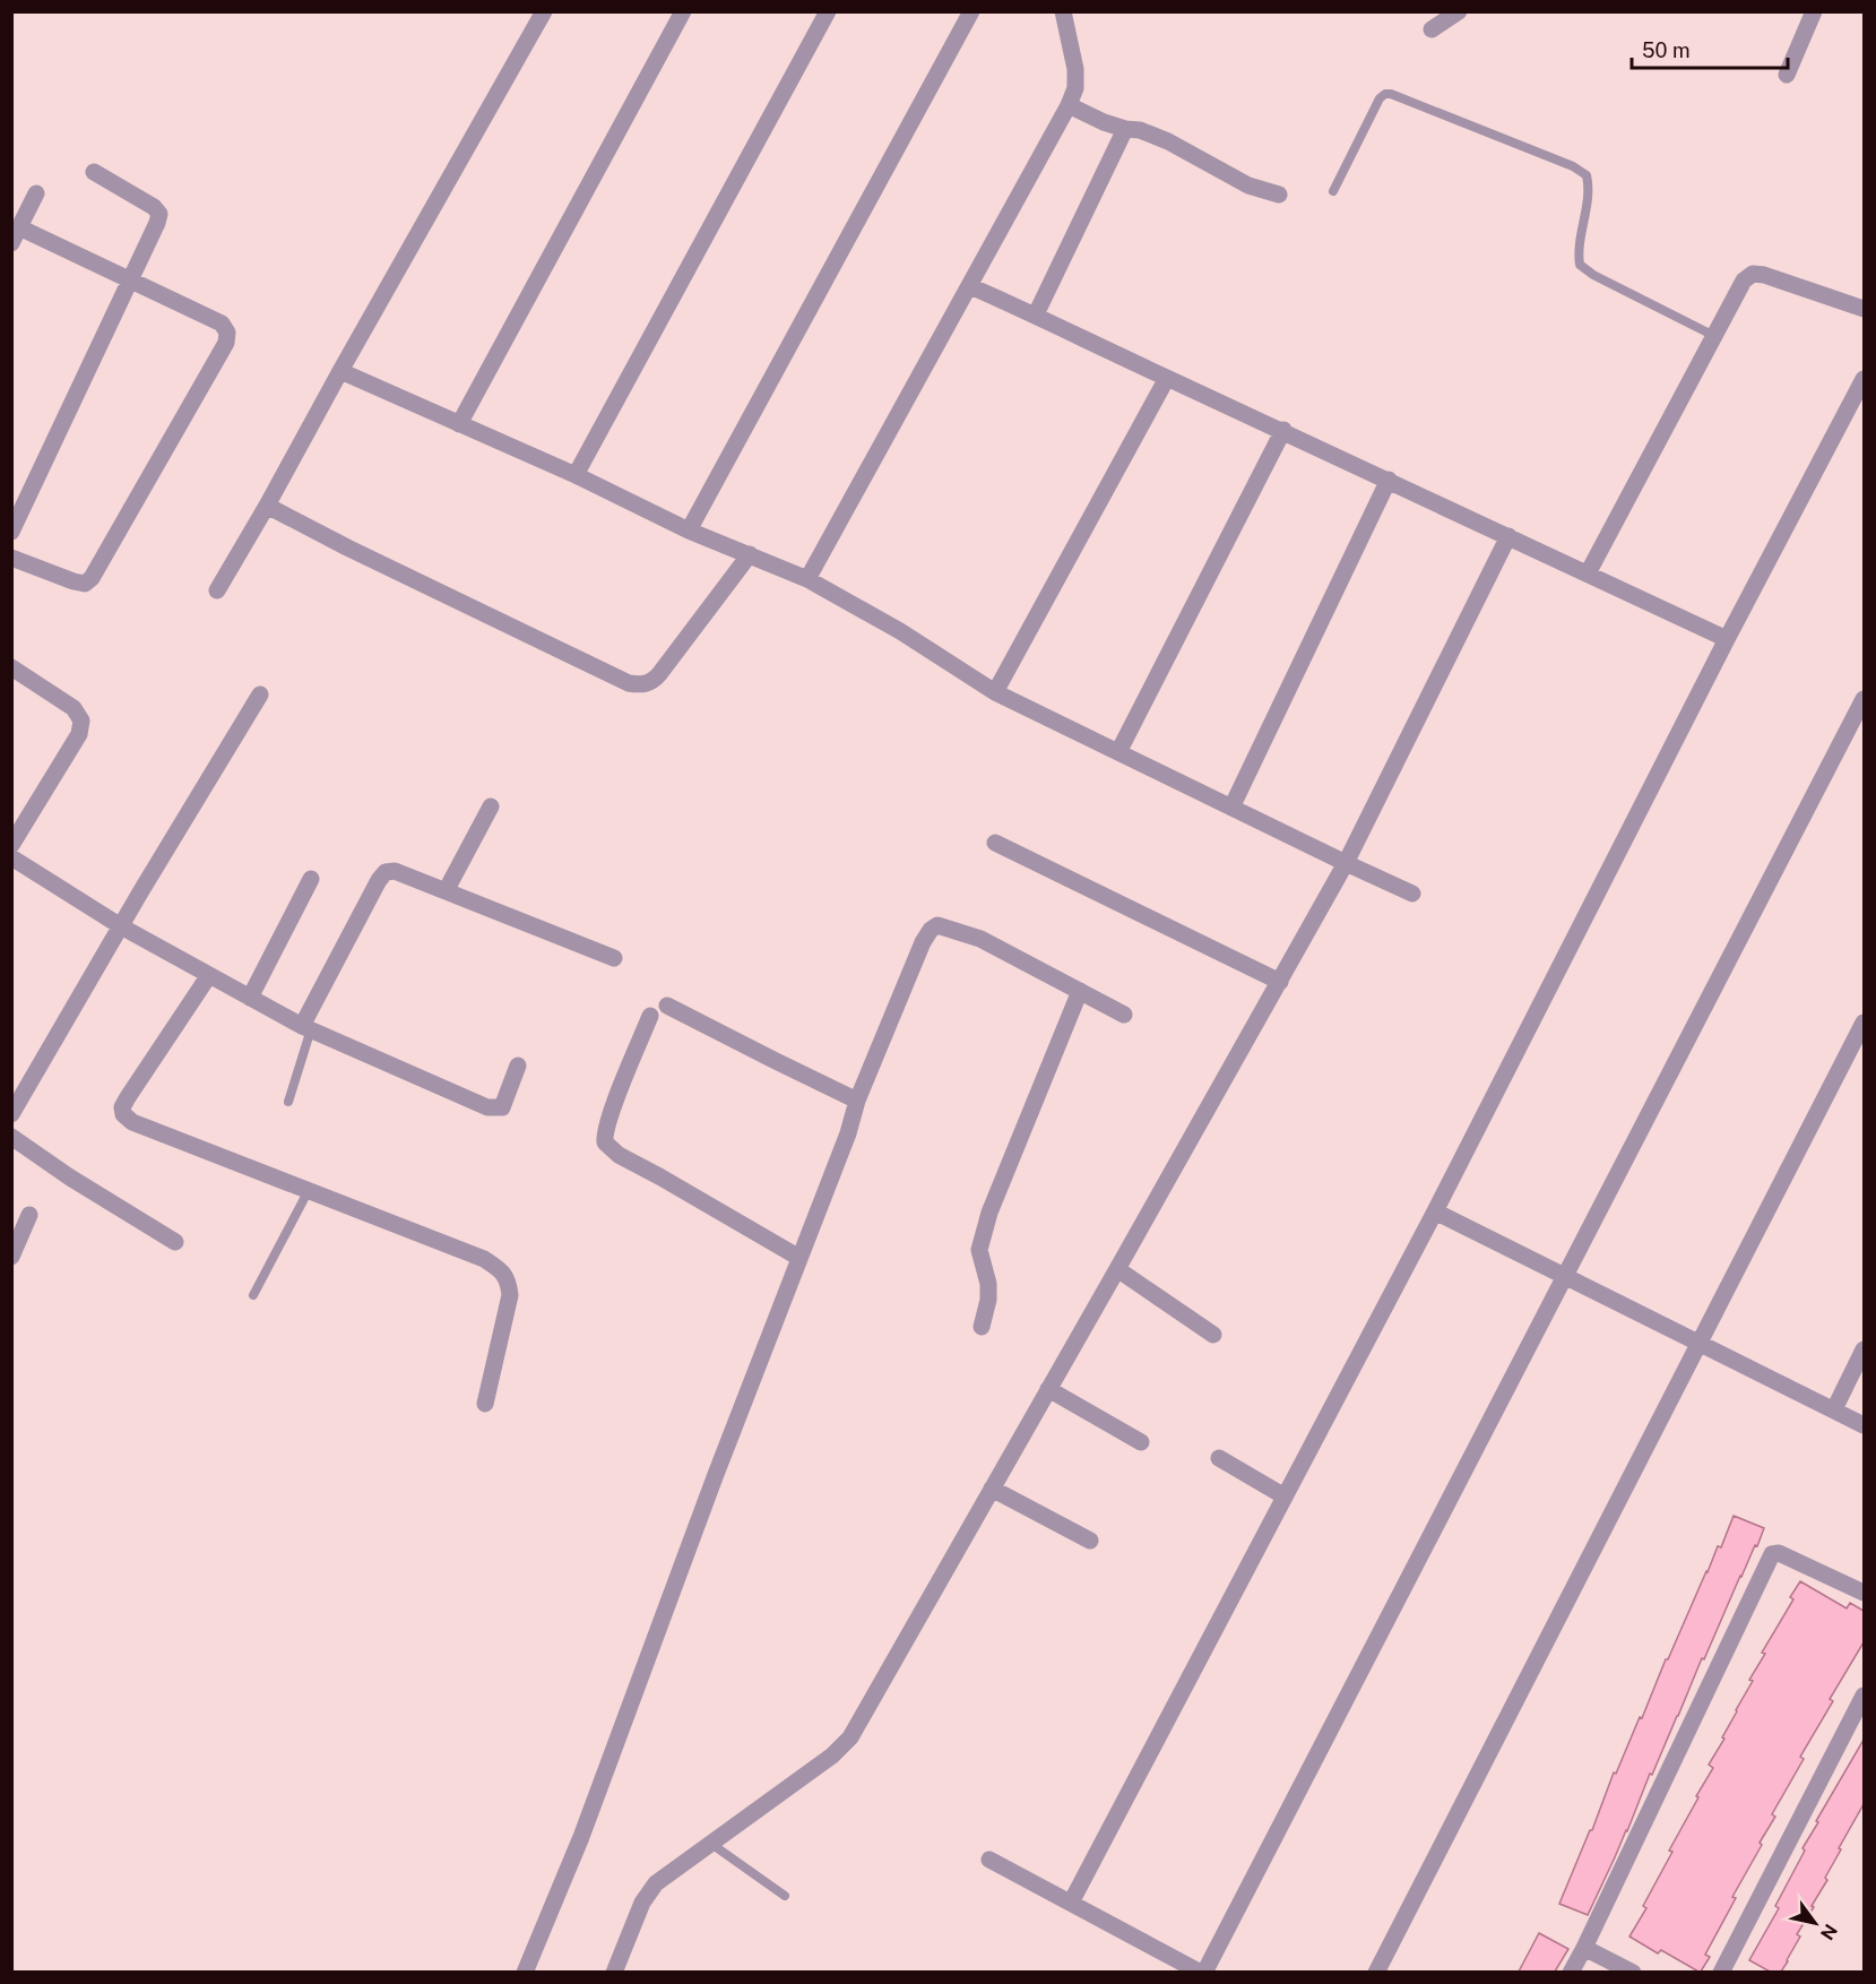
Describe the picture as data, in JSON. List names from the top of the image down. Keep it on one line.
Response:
{"scale_bar":"50 m","north":"bottom right"}
